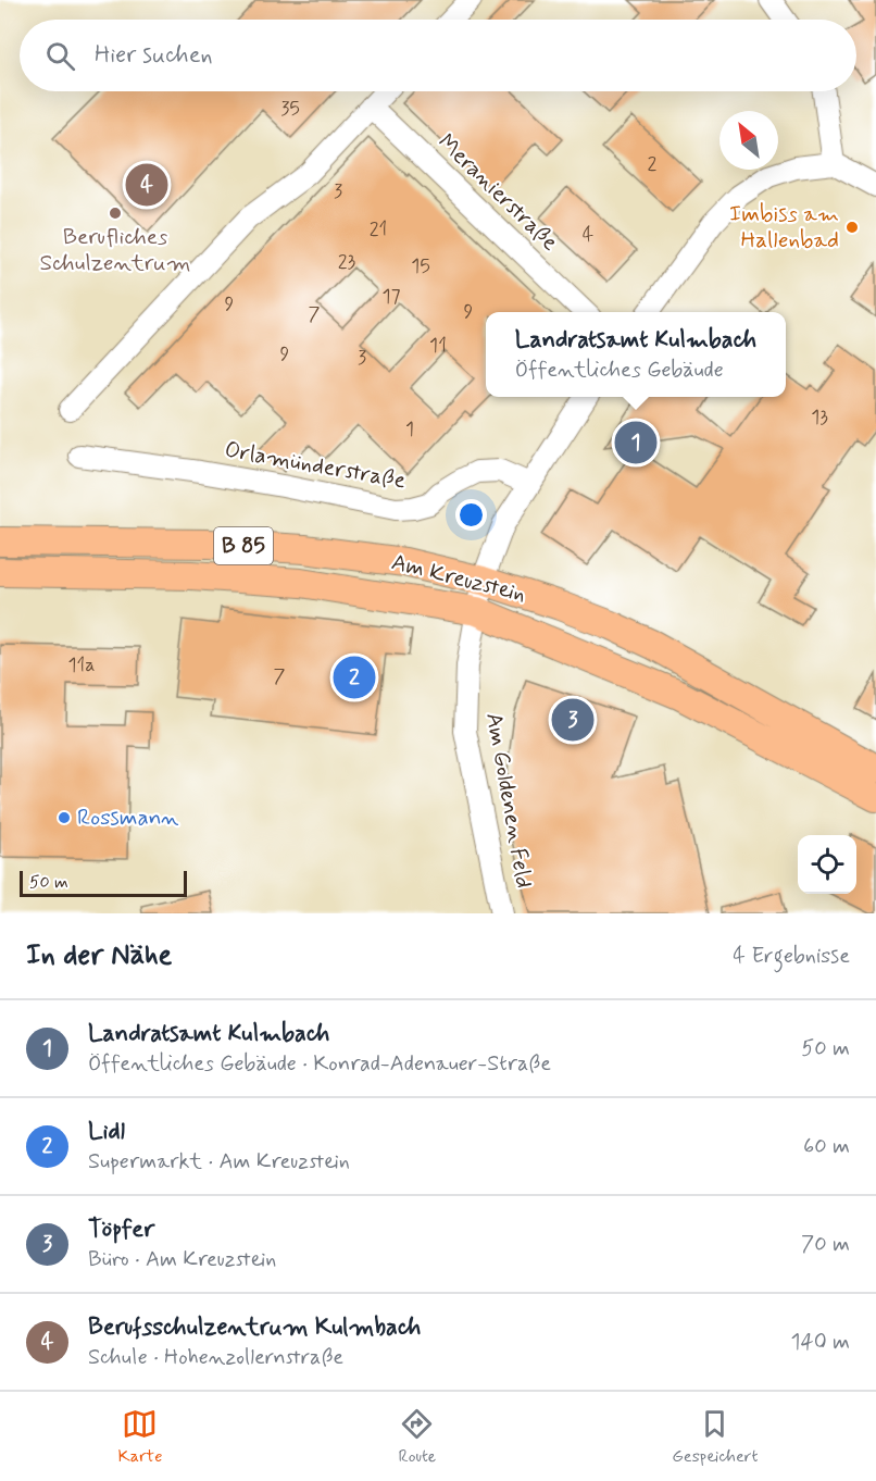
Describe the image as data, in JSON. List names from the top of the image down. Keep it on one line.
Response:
{"streets":{"main road":["B 85","Am Kreuzstein"],"street":["Meranierstraße","Orlamünderstraße","Am Goldenen Feld"]},"crossings":[["Orlamünderstraße","Am Goldenen Feld"],["Am Kreuzstein","Am Goldenen Feld"]],"places":["Berufliches Schulzentrum","Imbiss am Hallenbad","Rossmann"],"house_numbers":["35","2","3","21","4","23","15","17","9","9","7","11","9","3","13","1","11a","7"],"scale_bar":"50 m","north":"top left","page":{"search":"Hier suchen","pins":["4","1","2","3"],"popup":["Landratsamt Kulmbach","Öffentliches Gebäude"],"scale":"50 m","heading":["In der Nähe","4 Ergebnisse"],"list":[{"mark":"1","name":"Landratsamt Kulmbach","note":"Öffentliches Gebäude · Konrad-Adenauer-Straße","value":"50 m"},{"mark":"2","name":"Lidl","note":"Supermarkt · Am Kreuzstein","value":"60 m"},{"mark":"3","name":"Töpfer","note":"Büro · Am Kreuzstein","value":"70 m"},{"mark":"4","name":"Berufsschulzentrum Kulmbach","note":"Schule · Hohenzollernstraße","value":"140 m"}],"nav":["Karte","Route","Gespeichert"]}}
